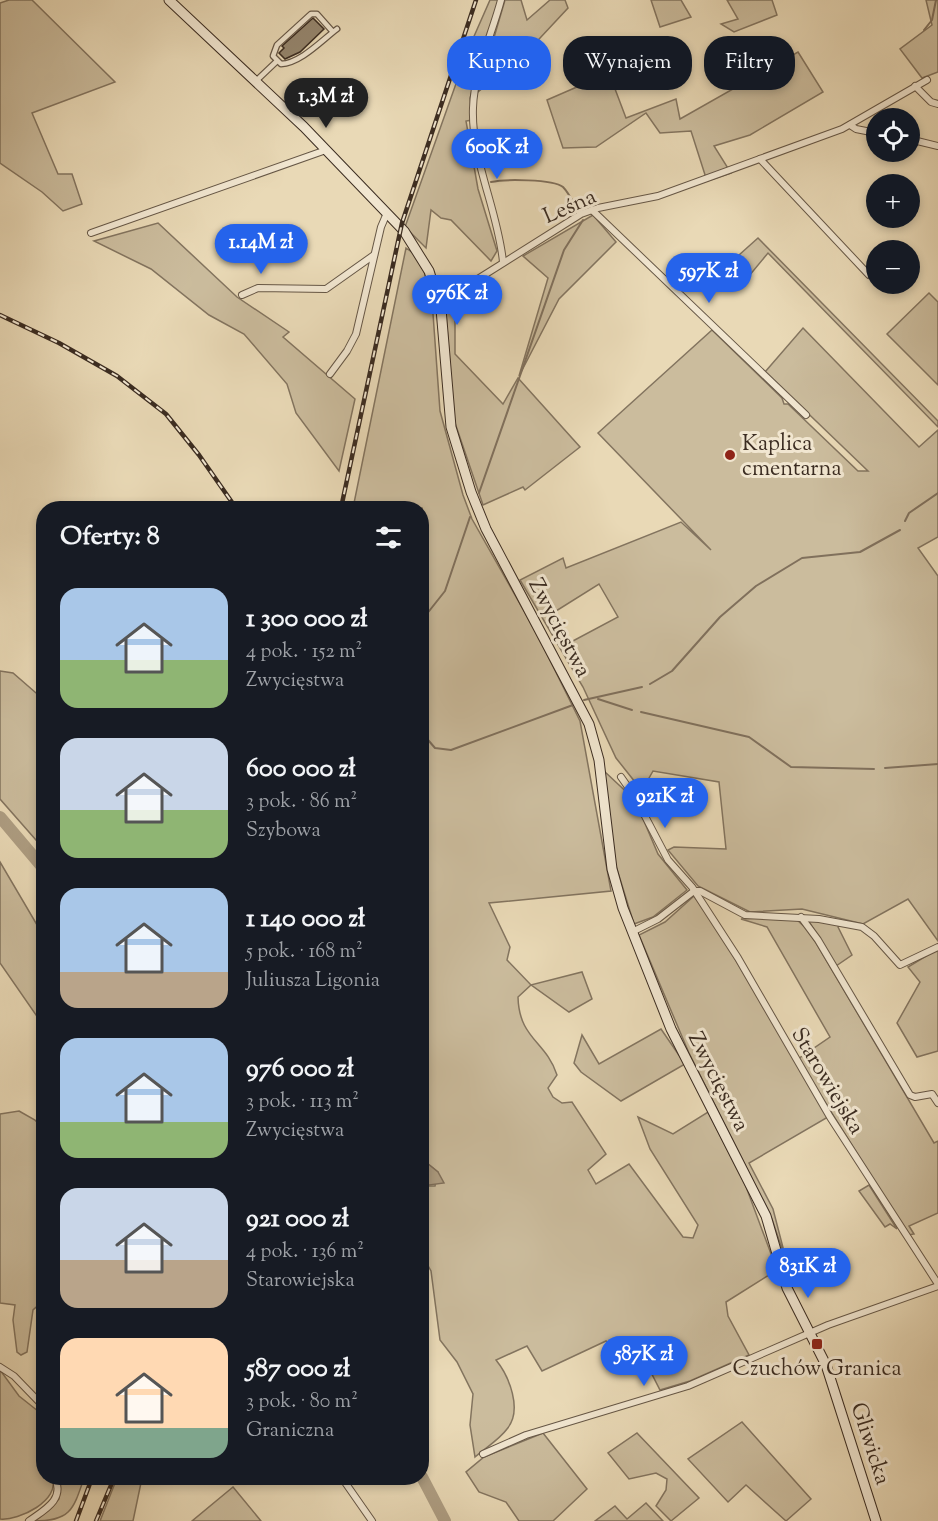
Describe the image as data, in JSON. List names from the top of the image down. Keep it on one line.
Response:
{"streets":{"main road":["Zwycięstwa","Gliwicka"],"street":["Leśna","Starowiejska"]},"crossings":[["Leśna","Zwycięstwa"],["Zwycięstwa","Gliwicka"]],"places":{"other":["Kaplica cmentarna"],"transit":["Czuchów Granica"]},"page":{"chip":["Kupno","Wynajem","Filtry"],"price":["1.3M zł","600K zł","1.14M zł","597K zł","976K zł","921K zł","831K zł","587K zł"],"map_buttons":["+","−"],"heading":"Oferty: 8","list":[{"name":"1 300 000 zł","note":"4 pok. · 152 m² · Zwycięstwa"},{"name":"600 000 zł","note":"3 pok. · 86 m² · Szybowa"},{"name":"1 140 000 zł","note":"5 pok. · 168 m² · Juliusza Ligonia"},{"name":"976 000 zł","note":"3 pok. · 113 m² · Zwycięstwa"},{"name":"921 000 zł","note":"4 pok. · 136 m² · Starowiejska"},{"name":"587 000 zł","note":"3 pok. · 80 m² · Graniczna"}]}}
